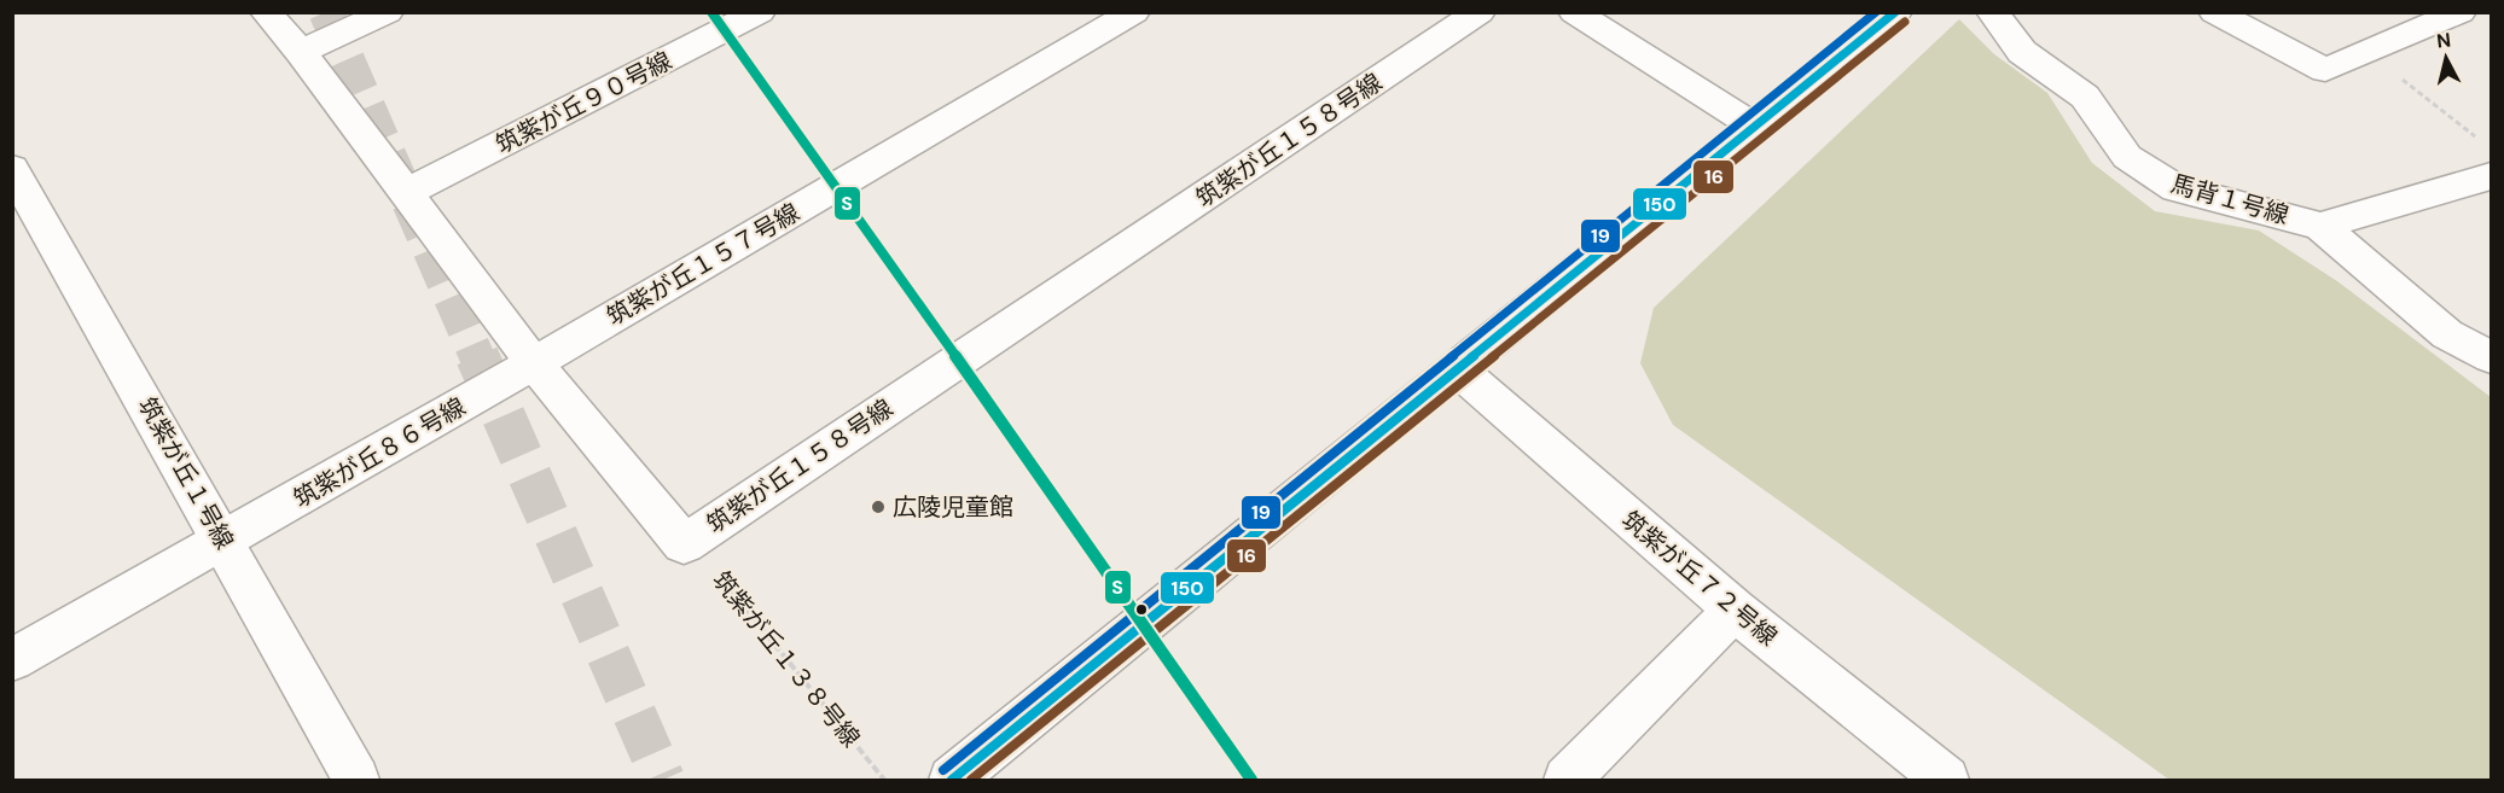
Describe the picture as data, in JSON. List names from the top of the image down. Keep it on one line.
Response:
{"streets":{"street":["筑紫が丘９０号線","筑紫が丘１５８号線","馬背１号線","筑紫が丘１５７号線","筑紫が丘８６号線","筑紫が丘１号線","筑紫が丘７２号線"],"path":["筑紫が丘１３８号線"]},"crossings":[["筑紫が丘９０号線","筑紫が丘１５８号線"],["筑紫が丘１５８号線","筑紫が丘１５７号線"],["筑紫が丘１５８号線","筑紫が丘８６号線"],["筑紫が丘１５８号線","筑紫が丘１３８号線"],["筑紫が丘１５７号線","筑紫が丘８６号線"],["筑紫が丘８６号線","筑紫が丘１号線"]],"places":["広陵児童館"],"lines":["transit line S","transit line 150","transit line 19","transit line 16"],"north":"top"}
